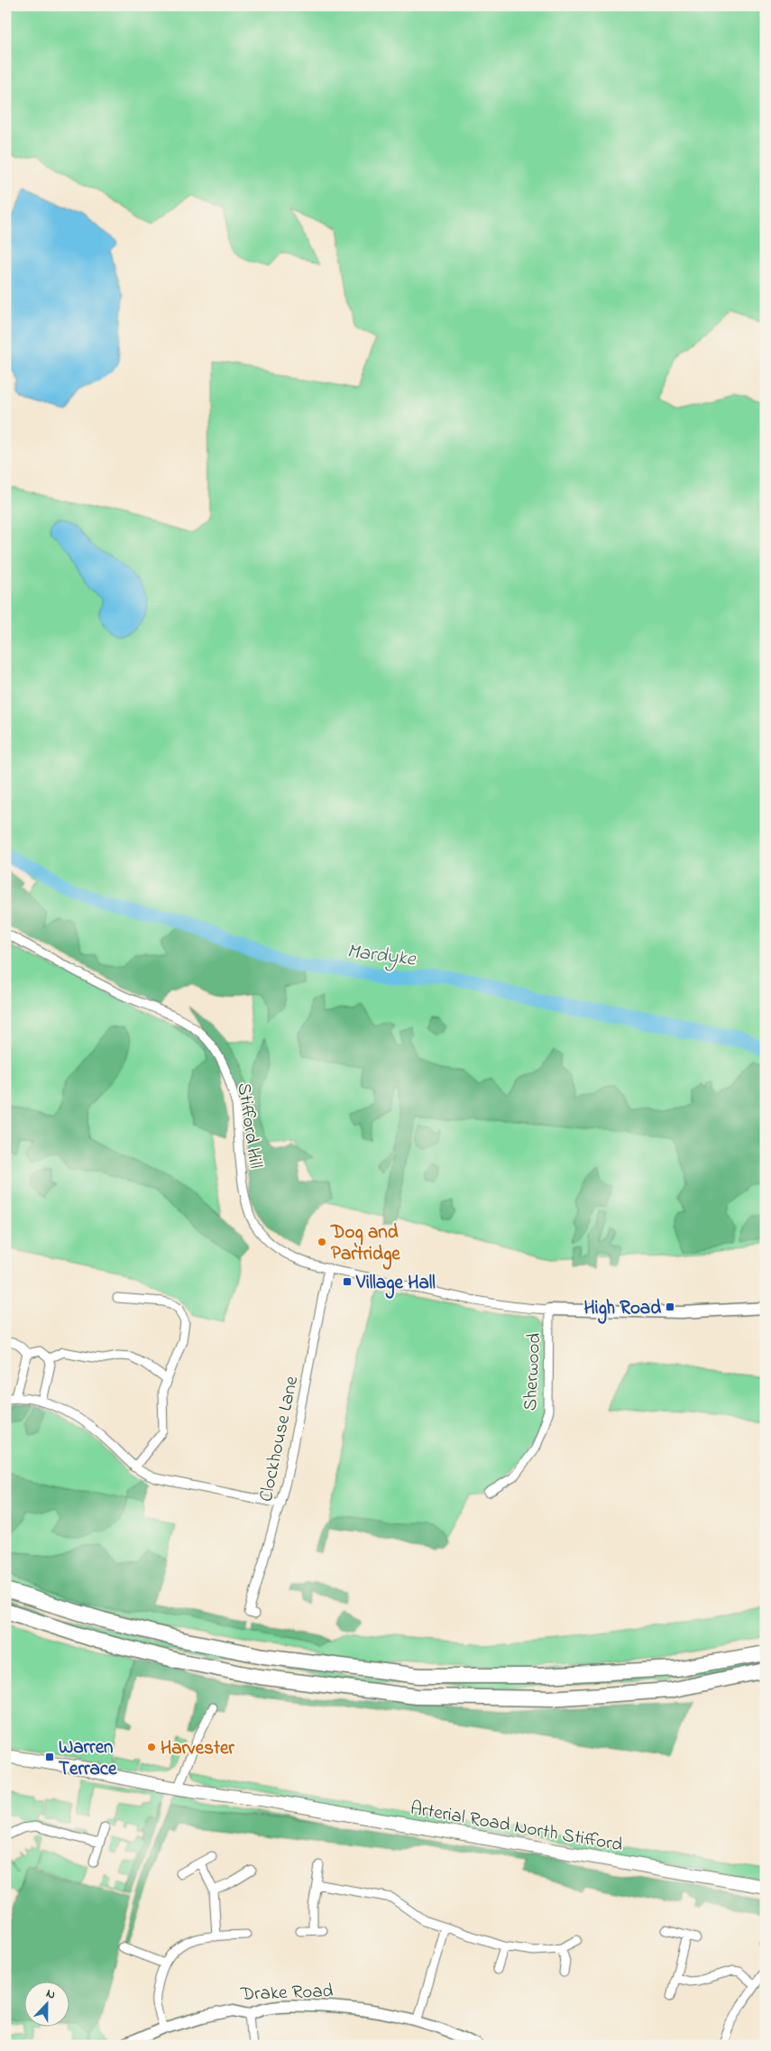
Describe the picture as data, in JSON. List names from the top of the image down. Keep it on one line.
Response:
{"streets":{"main road":["Arterial Road North Stifford"],"street":["Stifford Hill","Sherwood","Clockhouse Lane","Drake Road"]},"crossings":[["Stifford Hill","Clockhouse Lane"]],"water":["Mardyke"],"places":{"other":["Dog and Partridge","Harvester"],"transit":["Village Hall","High Road","Warren Terrace"]},"north":"top"}
